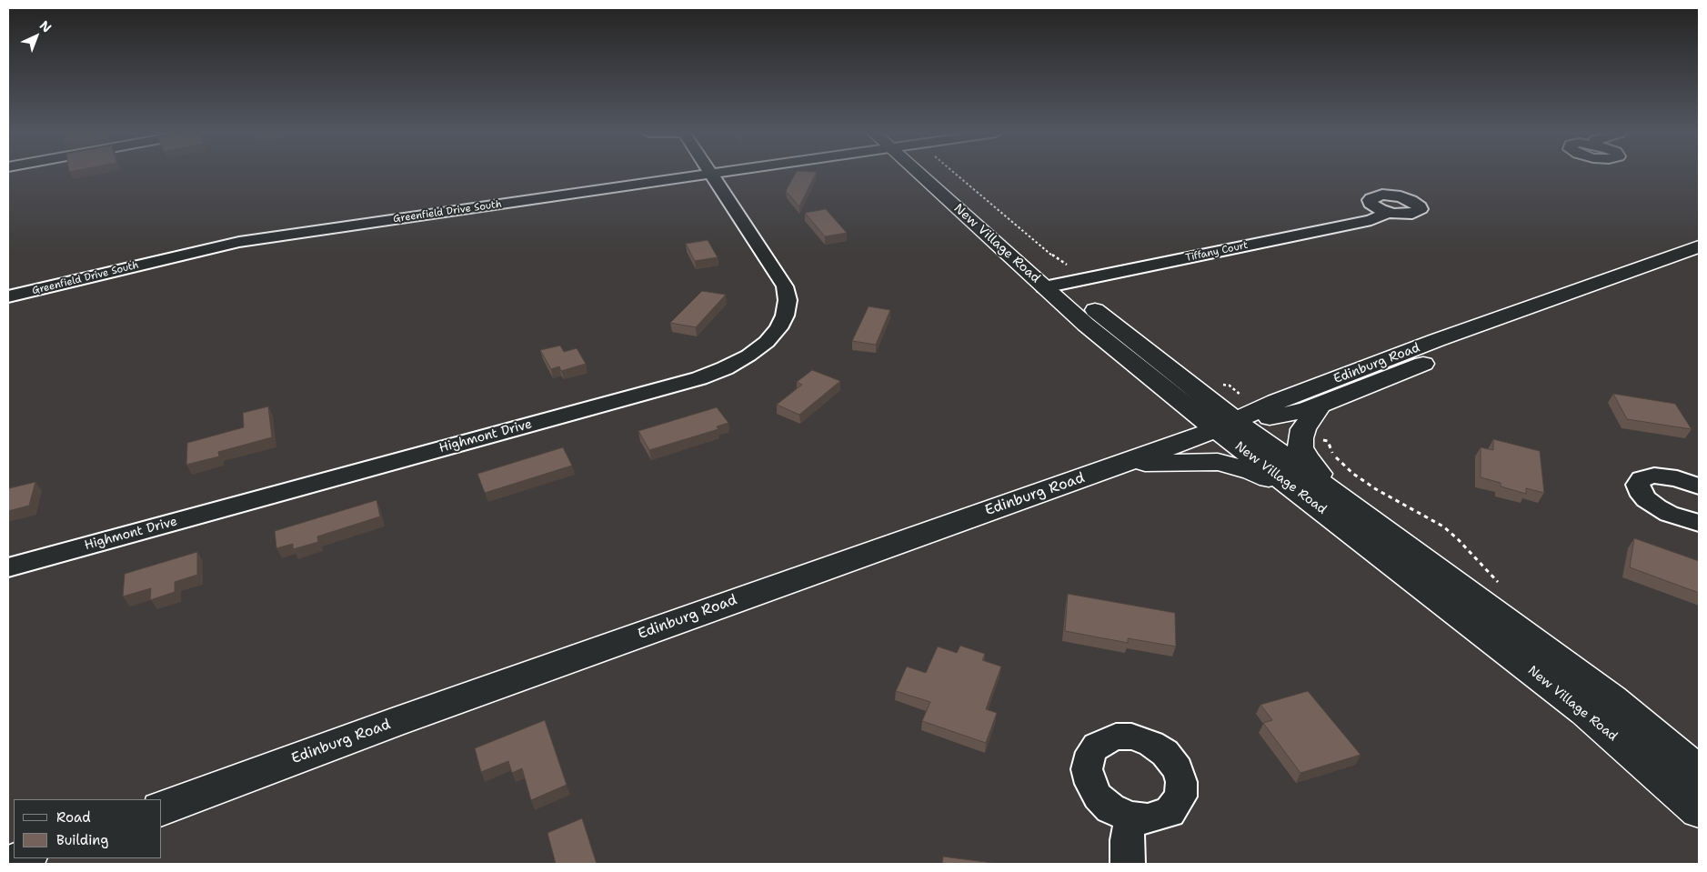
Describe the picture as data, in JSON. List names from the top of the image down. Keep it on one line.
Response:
{"streets":{"main road":["New Village Road","Edinburg Road"],"street":["Greenfield Drive South","Tiffany Court","Highmont Drive"]},"crossings":[["Greenfield Drive South","Highmont Drive"],["New Village Road","Tiffany Court"],["New Village Road","Edinburg Road"]],"legend":["Road","Building"],"north":"top right"}
